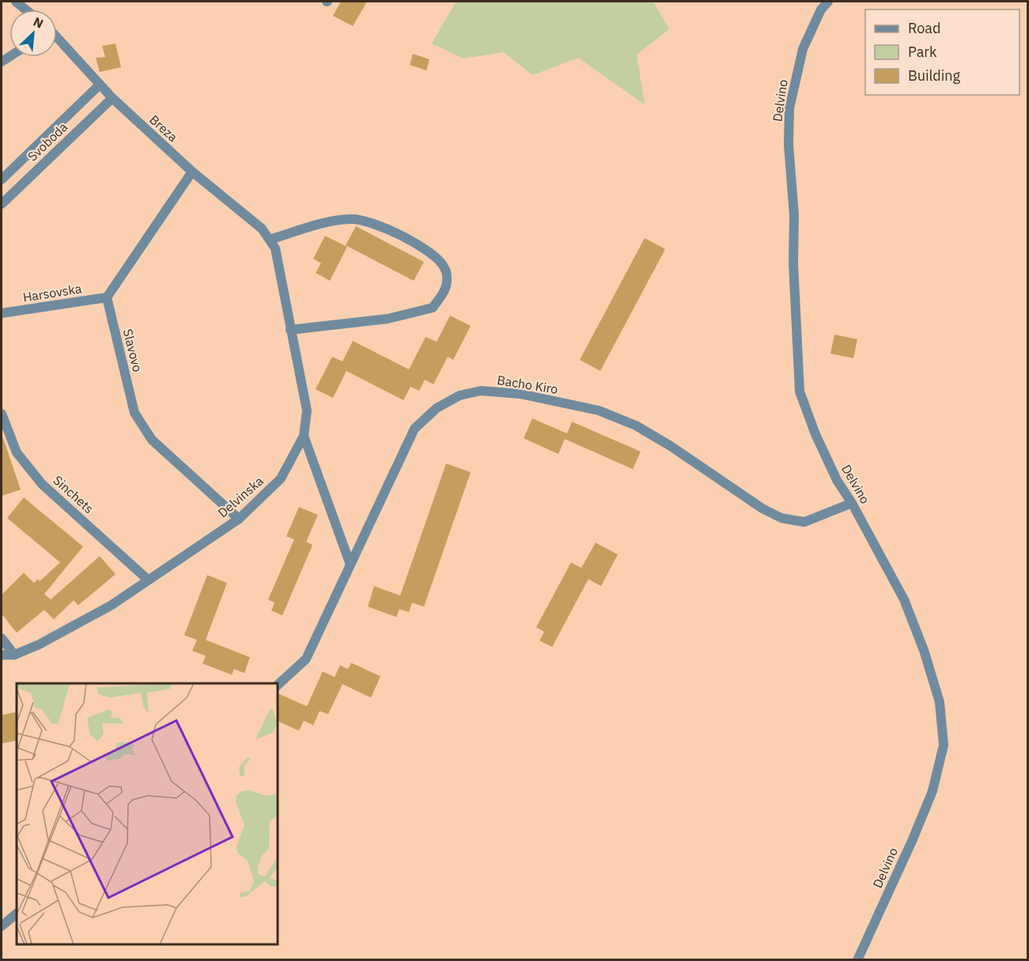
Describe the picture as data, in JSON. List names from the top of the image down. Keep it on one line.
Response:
{"streets":{"street":["Delvino","Breza","Svoboda","Harsovska","Slavovo","Bacho Kiro","Sinchets","Delvinska"]},"crossings":[["Delvino","Bacho Kiro"],["Breza","Svoboda"],["Breza","Delvinska"],["Harsovska","Slavovo"],["Slavovo","Delvinska"],["Sinchets","Delvinska"]],"legend":["Road","Park","Building"],"north":"top right"}
